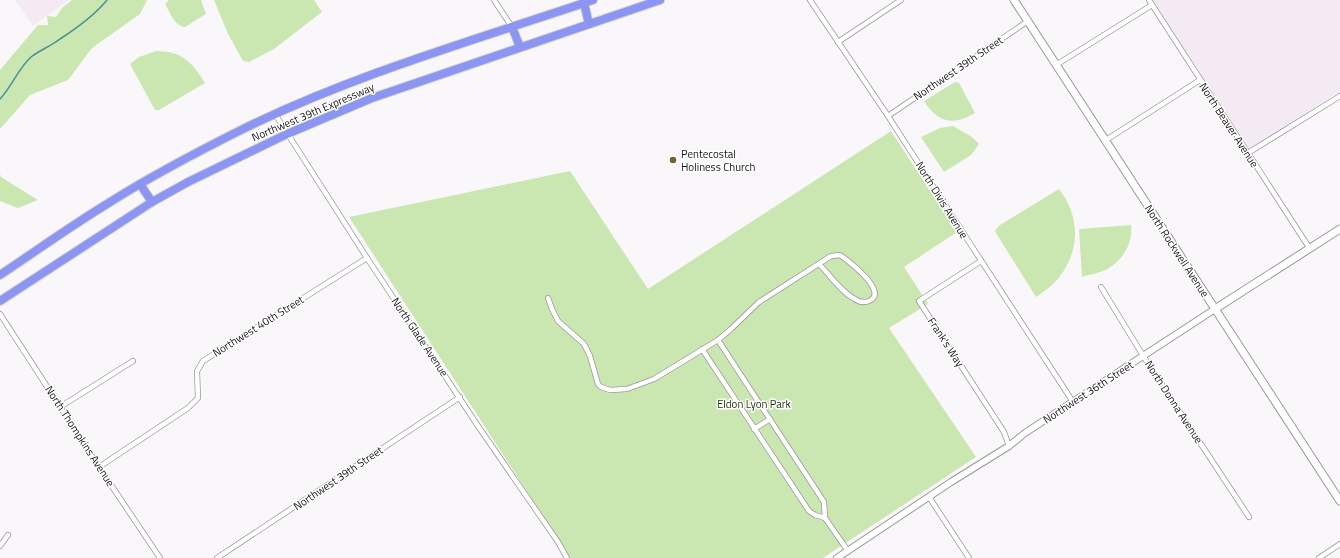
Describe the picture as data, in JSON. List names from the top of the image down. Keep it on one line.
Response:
{"streets":{"highway":["Northwest 39th Expressway"],"main road":["North Rockwell Avenue","Northwest 36th Street"],"street":["Northwest 39th Street","North Beaver Avenue","North Divis Avenue","Northwest 40th Street","North Glade Avenue","Frank's Way","North Donna Avenue","North Thompkins Avenue"]},"crossings":[["Northwest 39th Street","North Divis Avenue"],["Northwest 39th Street","North Rockwell Avenue"],["Northwest 39th Street","North Glade Avenue"],["Northwest 39th Expressway","North Glade Avenue"],["North Beaver Avenue","Northwest 36th Street"],["North Divis Avenue","Frank's Way"],["North Divis Avenue","Northwest 36th Street"],["North Rockwell Avenue","Northwest 36th Street"],["Northwest 40th Street","North Glade Avenue"],["Northwest 40th Street","North Thompkins Avenue"],["Frank's Way","Northwest 36th Street"],["Northwest 36th Street","North Donna Avenue"]],"parks":["Eldon Lyon Park"],"places":["Pentecostal Holiness Church"]}
